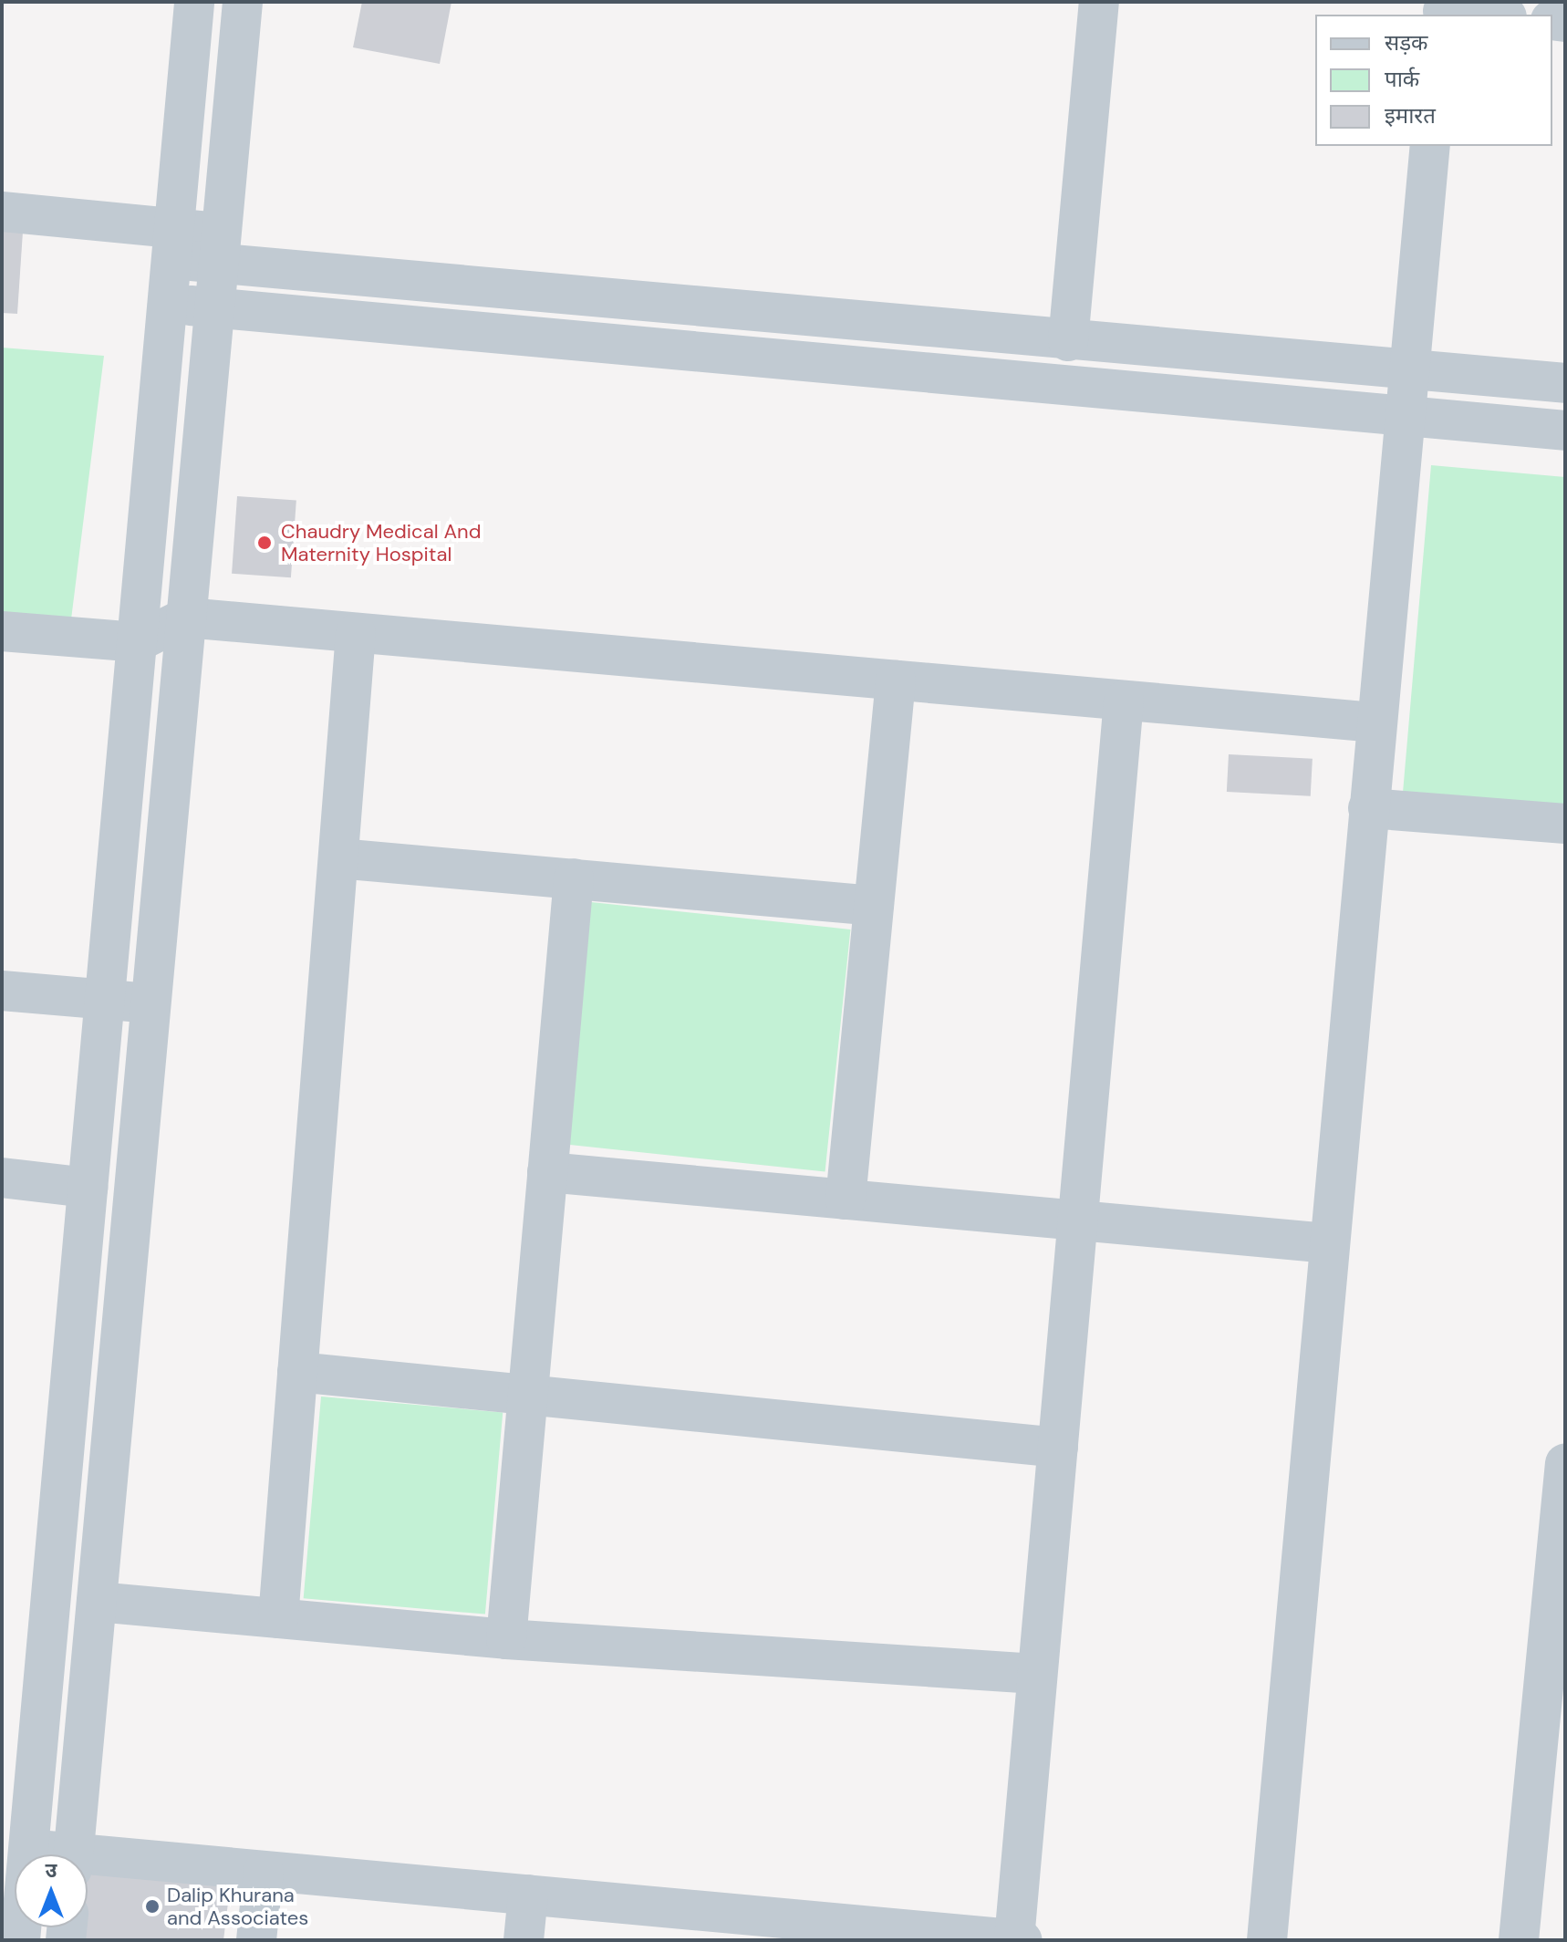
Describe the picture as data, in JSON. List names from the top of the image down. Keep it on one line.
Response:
{"places":["Chaudry Medical And Maternity Hospital","Dalip Khurana and Associates"],"legend":["सड़क","पार्क","इमारत"],"north":"top"}
